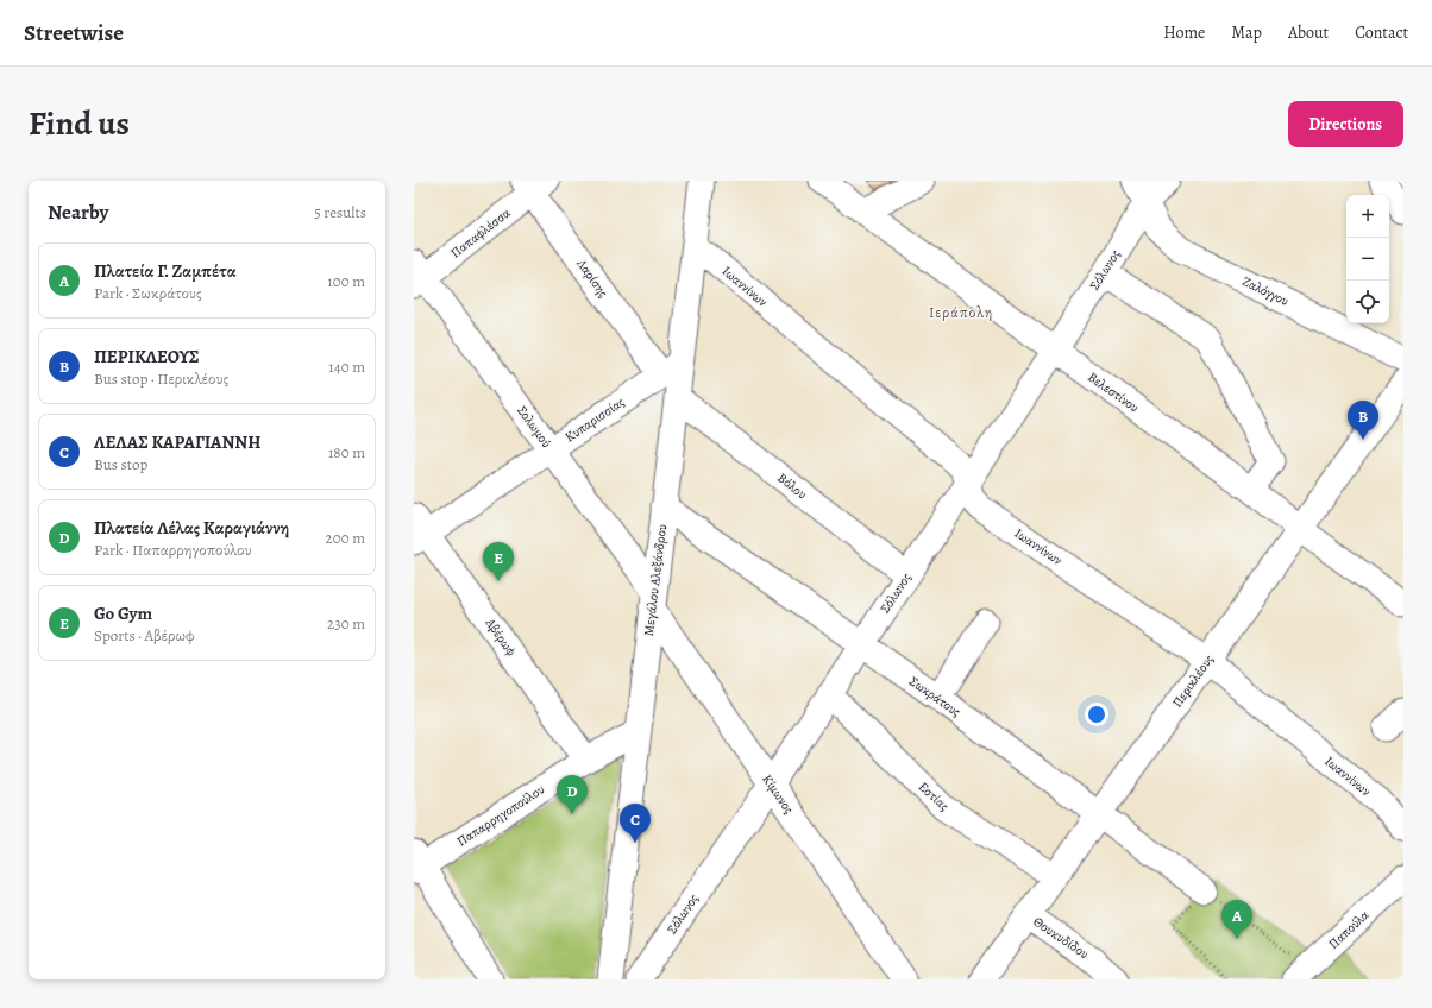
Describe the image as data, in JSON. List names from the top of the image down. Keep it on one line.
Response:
{"streets":{"street":["Παπαφλέσσα","Σόλωνος","Λαρίσης","Ιωαννίνων","Ζαλόγγου","Βελεστίνου","Κυπαρισσίας","Σολωμού","Βόλου","Μεγάλου Αλεξάνδρου","Αβέρωφ","Περικλέους","Σωκράτους","Κίμωνος","Εστίας","Παπαρρηγοπούλου","Παπούλα","Θουκυδίδου"]},"crossings":[["Παπαφλέσσα","Λαρίσης"],["Παπαφλέσσα","Σολωμού"],["Σόλωνος","Ιωαννίνων"],["Σόλωνος","Ζαλόγγου"],["Σόλωνος","Βελεστίνου"],["Σόλωνος","Βόλου"],["Σόλωνος","Σωκράτους"],["Σόλωνος","Κίμωνος"],["Σόλωνος","Εστίας"],["Λαρίσης","Κυπαρισσίας"],["Λαρίσης","Μεγάλου Αλεξάνδρου"],["Ιωαννίνων","Μεγάλου Αλεξάνδρου"],["Ιωαννίνων","Περικλέους"],["Βελεστίνου","Περικλέους"],["Κυπαρισσίας","Σολωμού"],["Κυπαρισσίας","Μεγάλου Αλεξάνδρου"],["Κυπαρισσίας","Αβέρωφ"],["Σολωμού","Μεγάλου Αλεξάνδρου"],["Σολωμού","Κίμωνος"],["Βόλου","Μεγάλου Αλεξάνδρου"],["Μεγάλου Αλεξάνδρου","Σωκράτους"],["Μεγάλου Αλεξάνδρου","Κίμωνος"],["Μεγάλου Αλεξάνδρου","Παπαρρηγοπούλου"],["Αβέρωφ","Παπαρρηγοπούλου"],["Περικλέους","Σωκράτους"],["Περικλέους","Εστίας"],["Περικλέους","Θουκυδίδου"]],"districts":["Ιεράπολη"],"page":{"header":"Streetwise","nav":["Home","Map","About","Contact"],"title":"Find us","buttons":"Directions","heading":["Nearby","5 results"],"map_buttons":["+","−"],"list":[{"mark":"A","name":"Πλατεία Γ. Ζαμπέτα","note":"Park · Σωκράτους","value":"100 m"},{"mark":"B","name":"ΠΕΡΙΚΛΕΟΥΣ","note":"Bus stop · Περικλέους","value":"140 m"},{"mark":"C","name":"ΛΕΛΑΣ ΚΑΡΑΓΙΑΝΝΗ","note":"Bus stop","value":"180 m"},{"mark":"D","name":"Πλατεία Λέλας Καραγιάννη","note":"Park · Παπαρρηγοπούλου","value":"200 m"},{"mark":"E","name":"Go Gym","note":"Sports · Αβέρωφ","value":"230 m"}],"pins":["B","E","D","C","A"]}}
